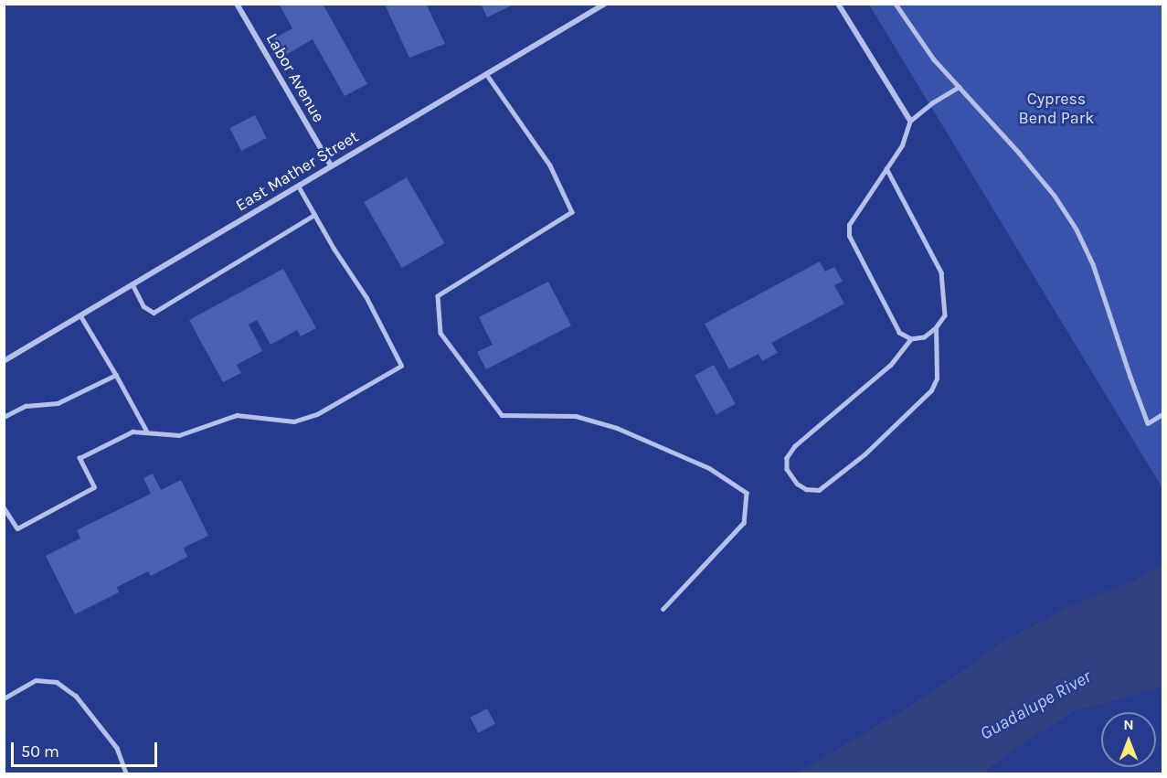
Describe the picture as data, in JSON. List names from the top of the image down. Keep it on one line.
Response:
{"streets":{"street":["Labor Avenue","East Mather Street"]},"crossings":[["Labor Avenue","East Mather Street"]],"water":["Guadalupe River"],"parks":["Cypress Bend Park"],"scale_bar":"50 m","north":"top"}
